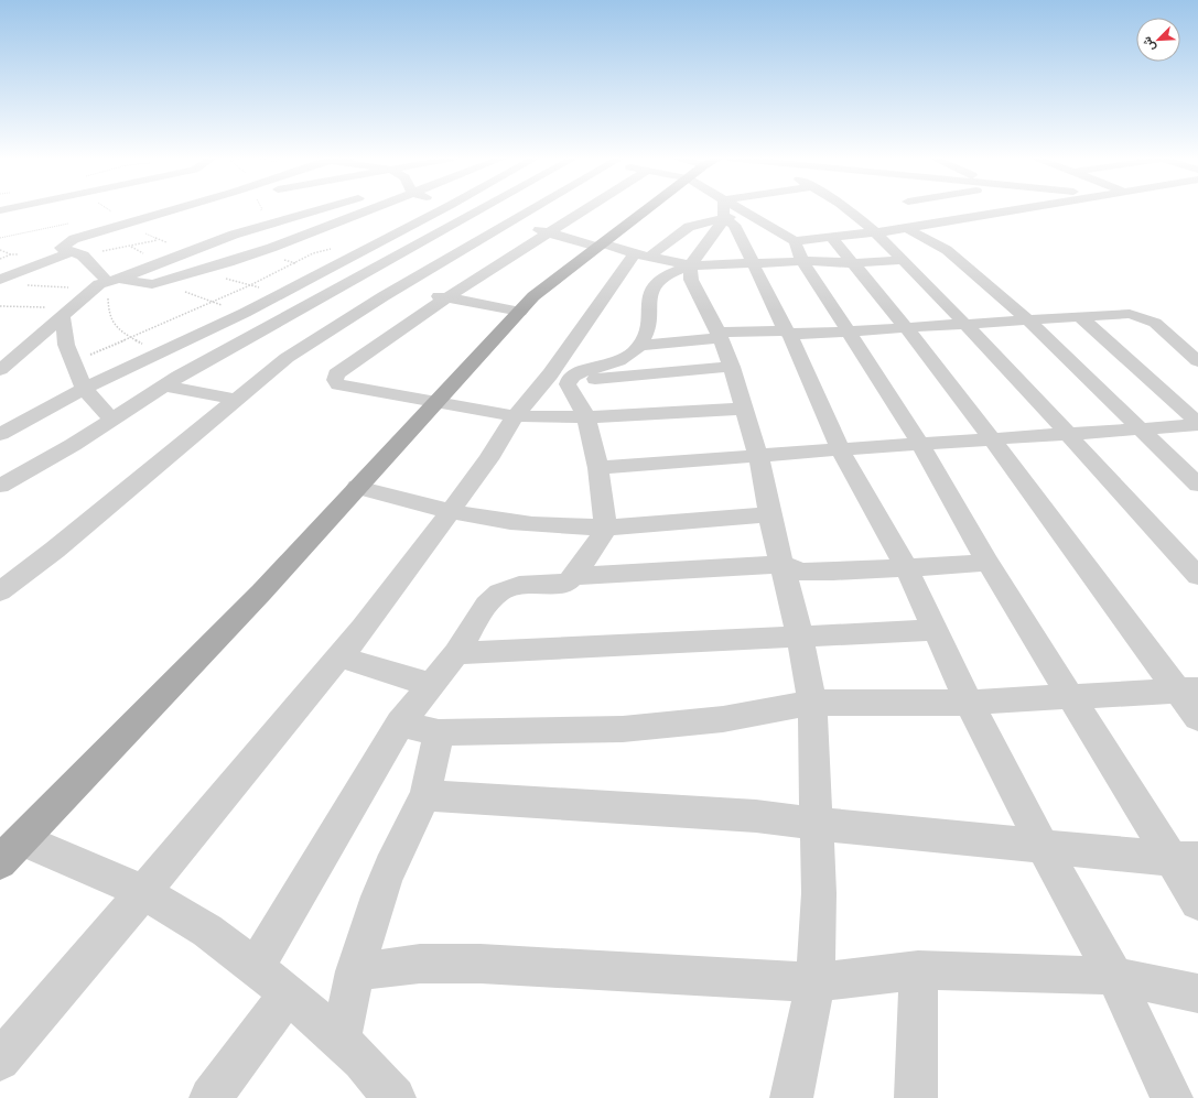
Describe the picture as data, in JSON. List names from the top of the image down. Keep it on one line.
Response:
{"north":"bottom left"}
